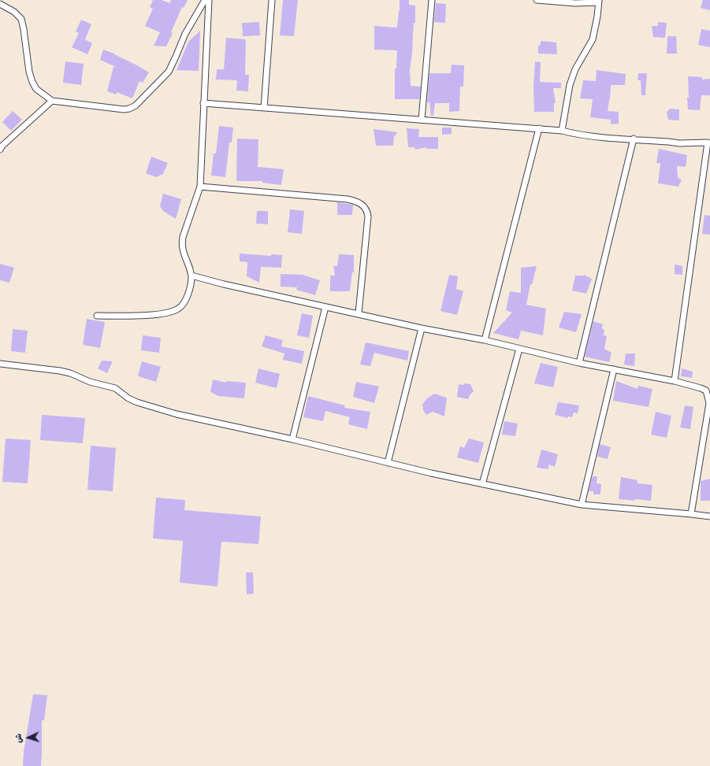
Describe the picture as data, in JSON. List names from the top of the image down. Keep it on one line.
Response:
{"north":"left"}
